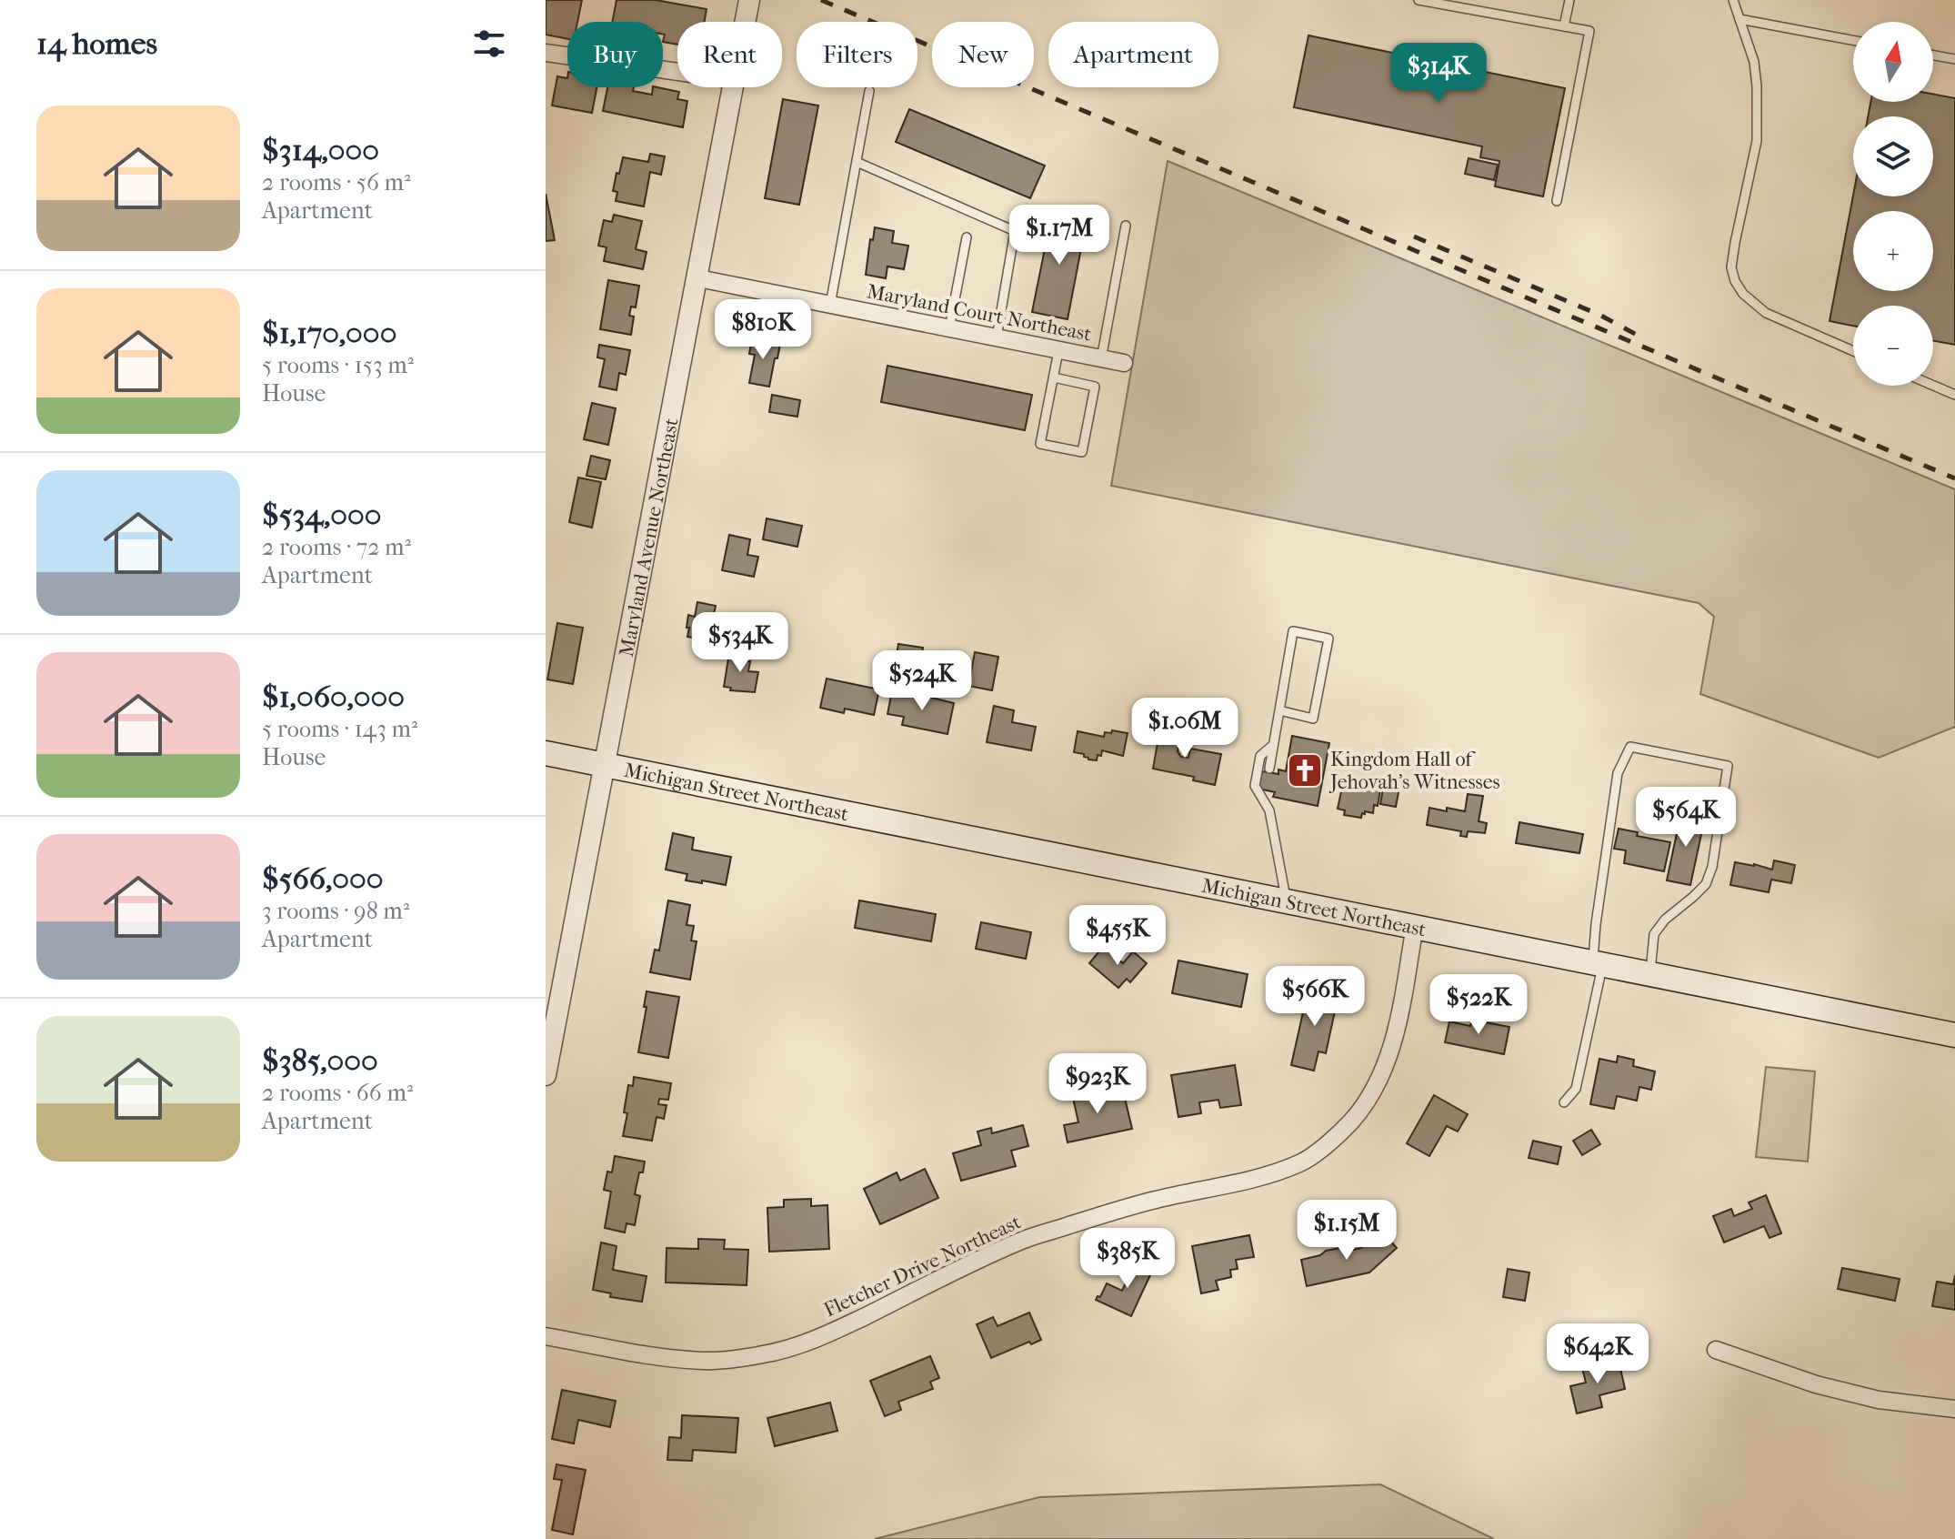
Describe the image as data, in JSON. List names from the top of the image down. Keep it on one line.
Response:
{"streets":{"main road":["Michigan Street Northeast"],"street":["Maryland Court Northeast","Maryland Avenue Northeast","Fletcher Drive Northeast"]},"crossings":[["Maryland Court Northeast","Maryland Avenue Northeast"],["Maryland Avenue Northeast","Michigan Street Northeast"],["Michigan Street Northeast","Fletcher Drive Northeast"]],"places":{"church":["Kingdom Hall of Jehovah’s Witnesses"]},"north":"top","page":{"heading":"14 homes","map_buttons":["+","−"],"chip":["Buy","Rent","Filters","New","Apartment"],"price":["$314K","$1.17M","$810K","$534K","$524K","$1.06M","$564K","$455K","$566K","$522K","$923K","$1.15M","$385K","$642K"],"list":[{"name":"$314,000","note":"2 rooms · 56 m² · Apartment"},{"name":"$1,170,000","note":"5 rooms · 153 m² · House"},{"name":"$534,000","note":"2 rooms · 72 m² · Apartment"},{"name":"$1,060,000","note":"5 rooms · 143 m² · House"},{"name":"$566,000","note":"3 rooms · 98 m² · Apartment"},{"name":"$385,000","note":"2 rooms · 66 m² · Apartment"}]}}
